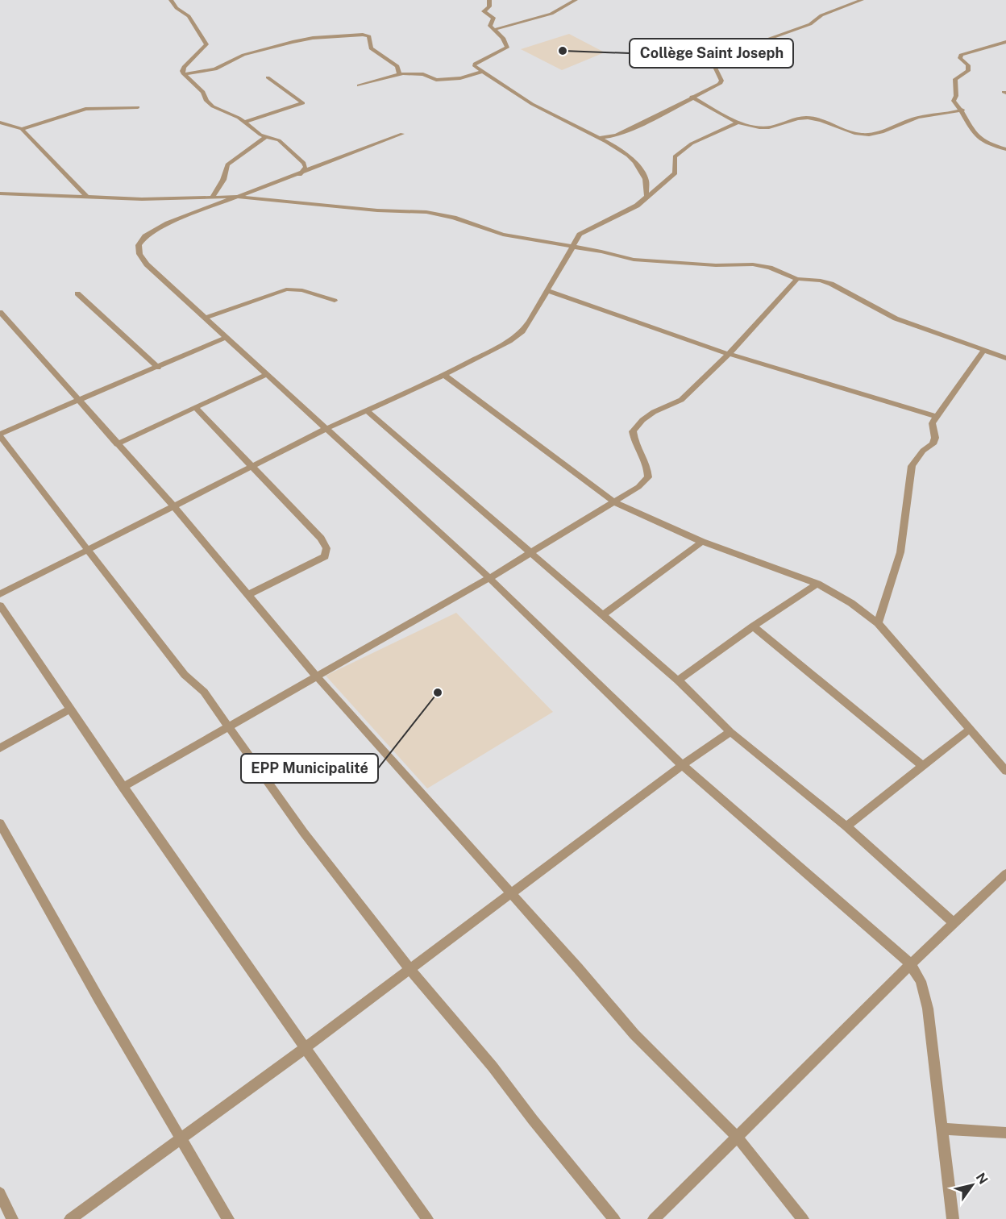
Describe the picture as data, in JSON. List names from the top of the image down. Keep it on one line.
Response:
{"places":["Collège Saint Joseph","EPP Municipalité"],"north":"top right"}
